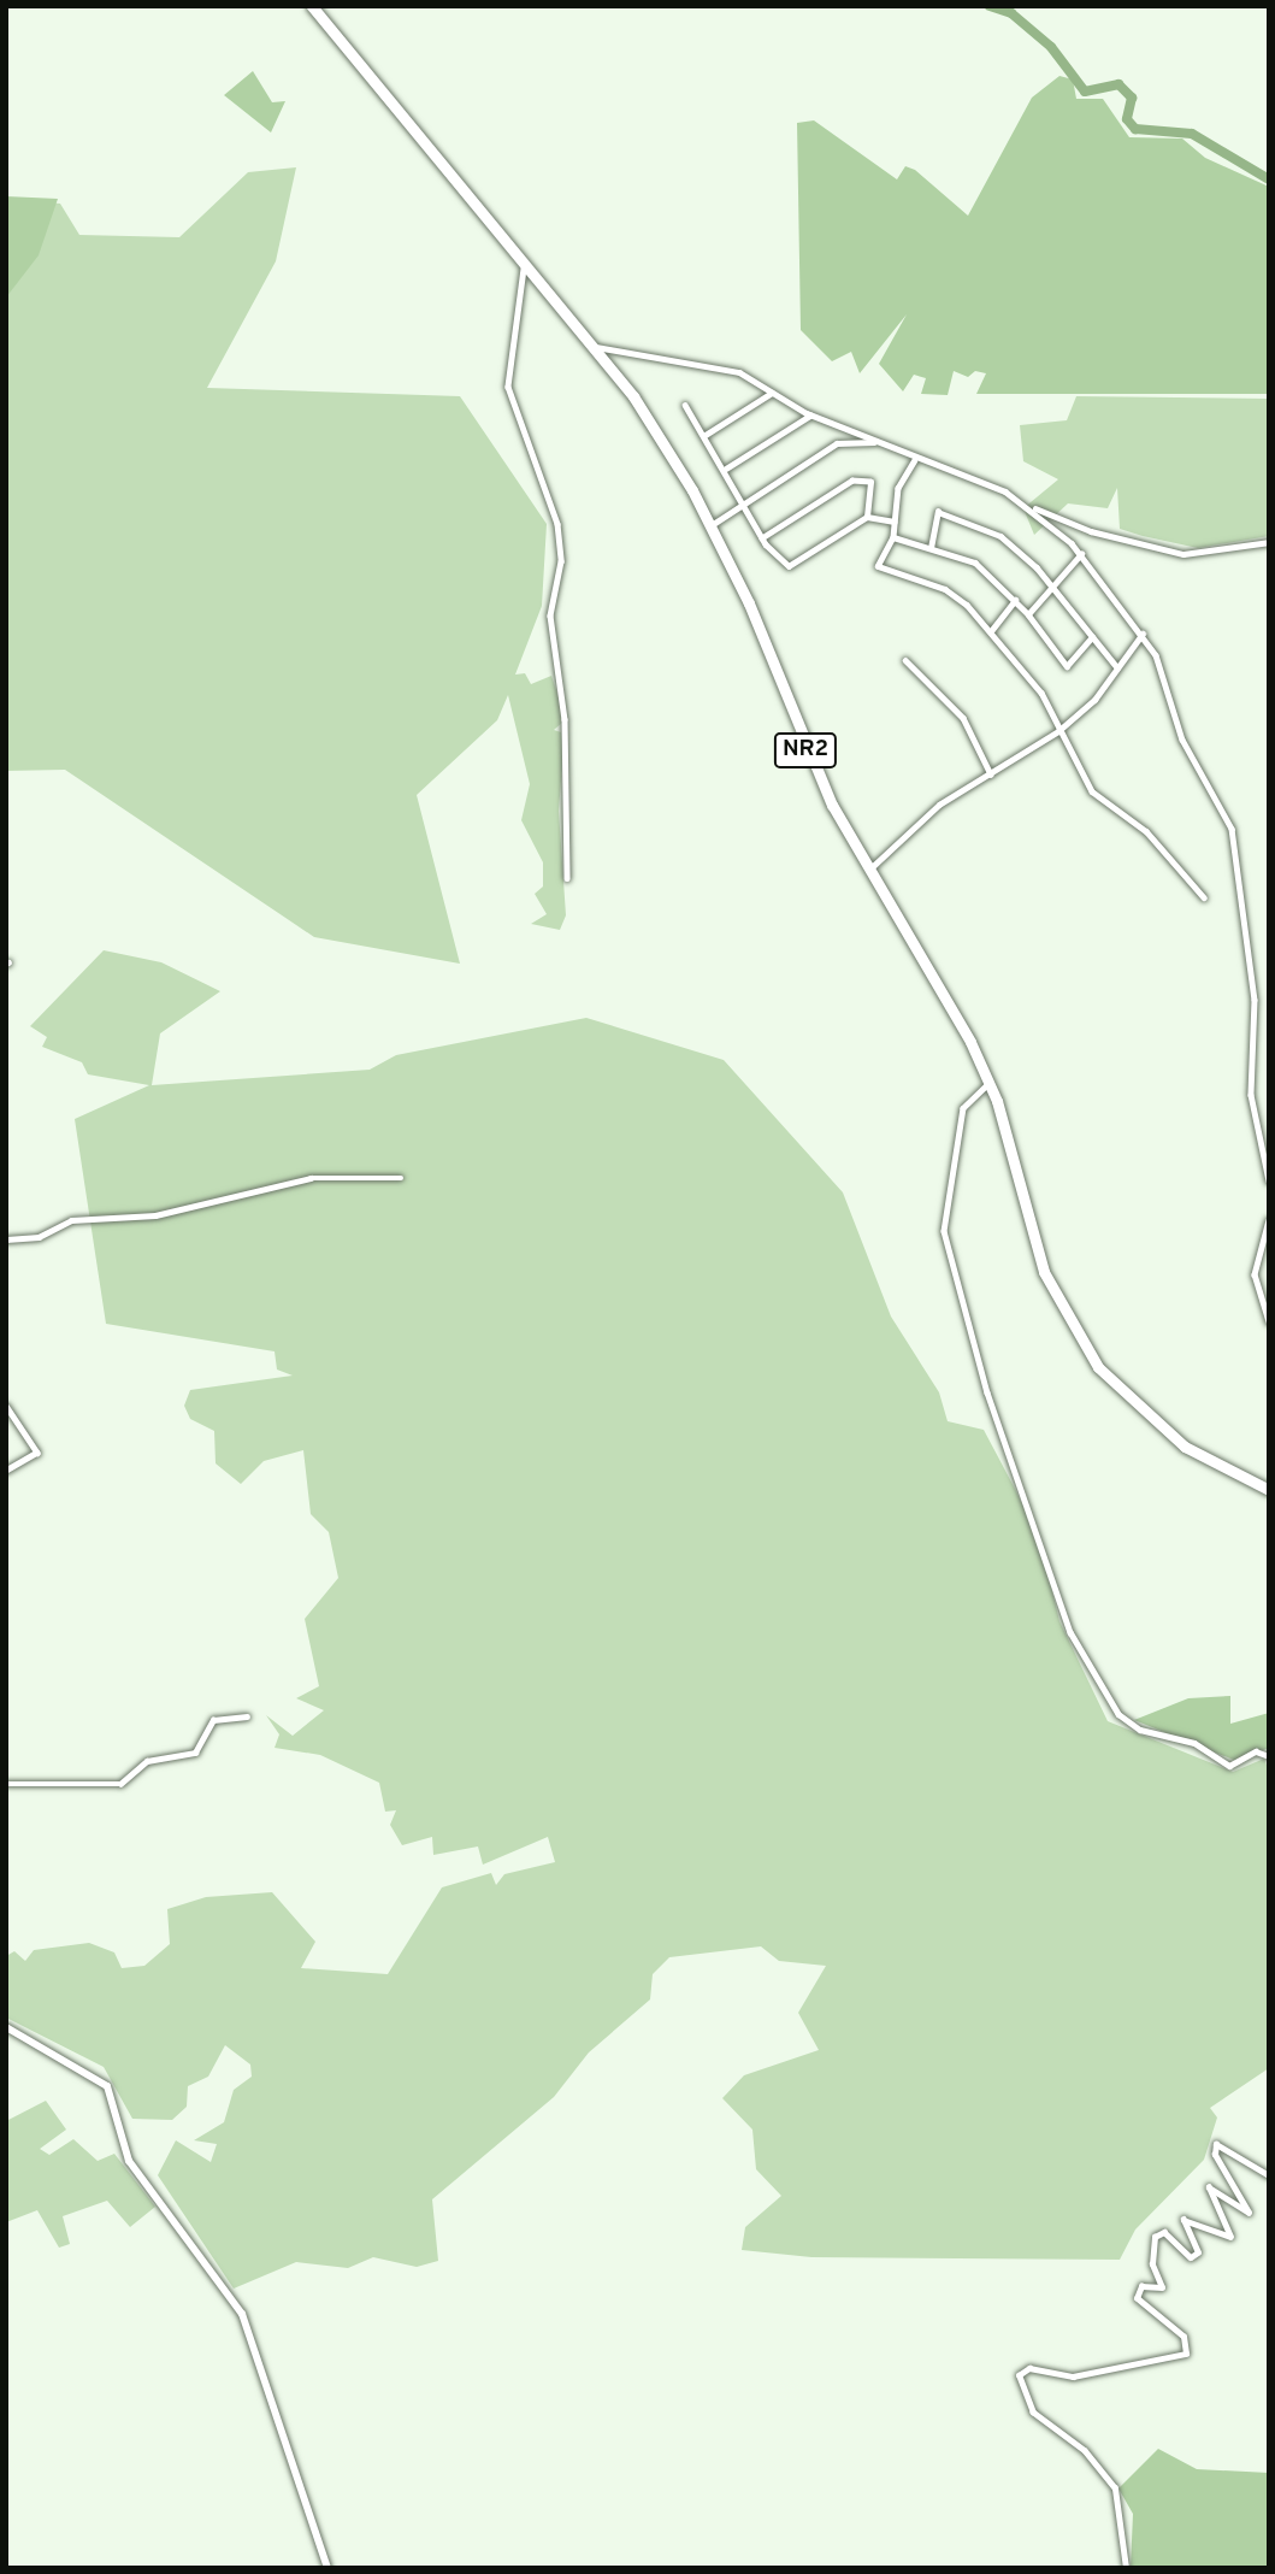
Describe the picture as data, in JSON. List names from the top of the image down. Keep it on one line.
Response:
{"streets":{"highway":["NR2"]}}
